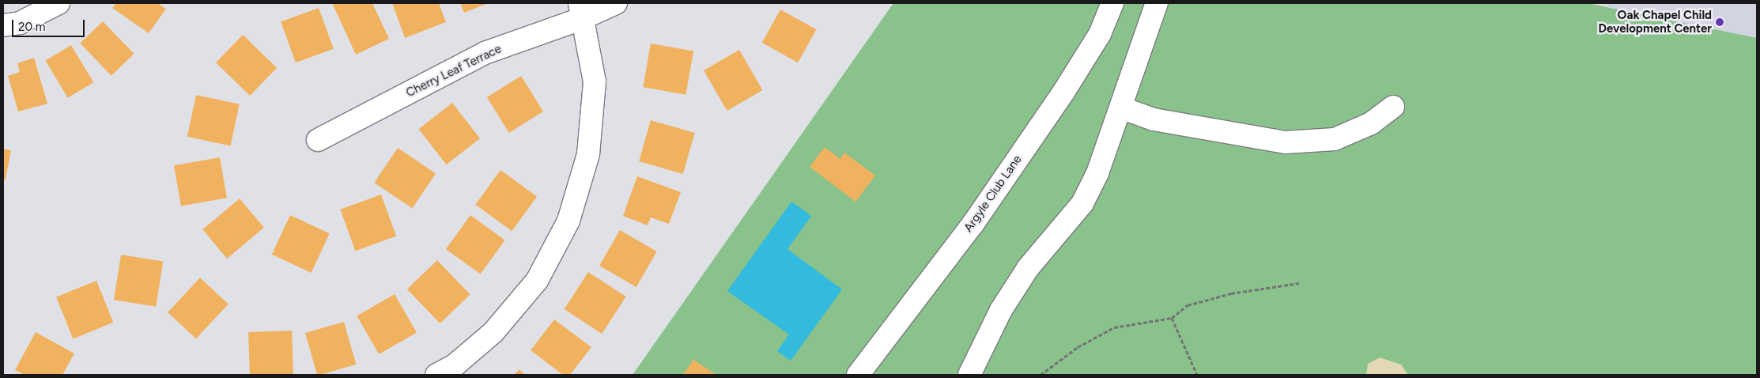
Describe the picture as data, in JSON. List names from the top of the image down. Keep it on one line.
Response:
{"streets":{"street":["Cherry Leaf Terrace","Argyle Club Lane"]},"places":["Oak Chapel Child Development Center"],"scale_bar":"20 m"}
